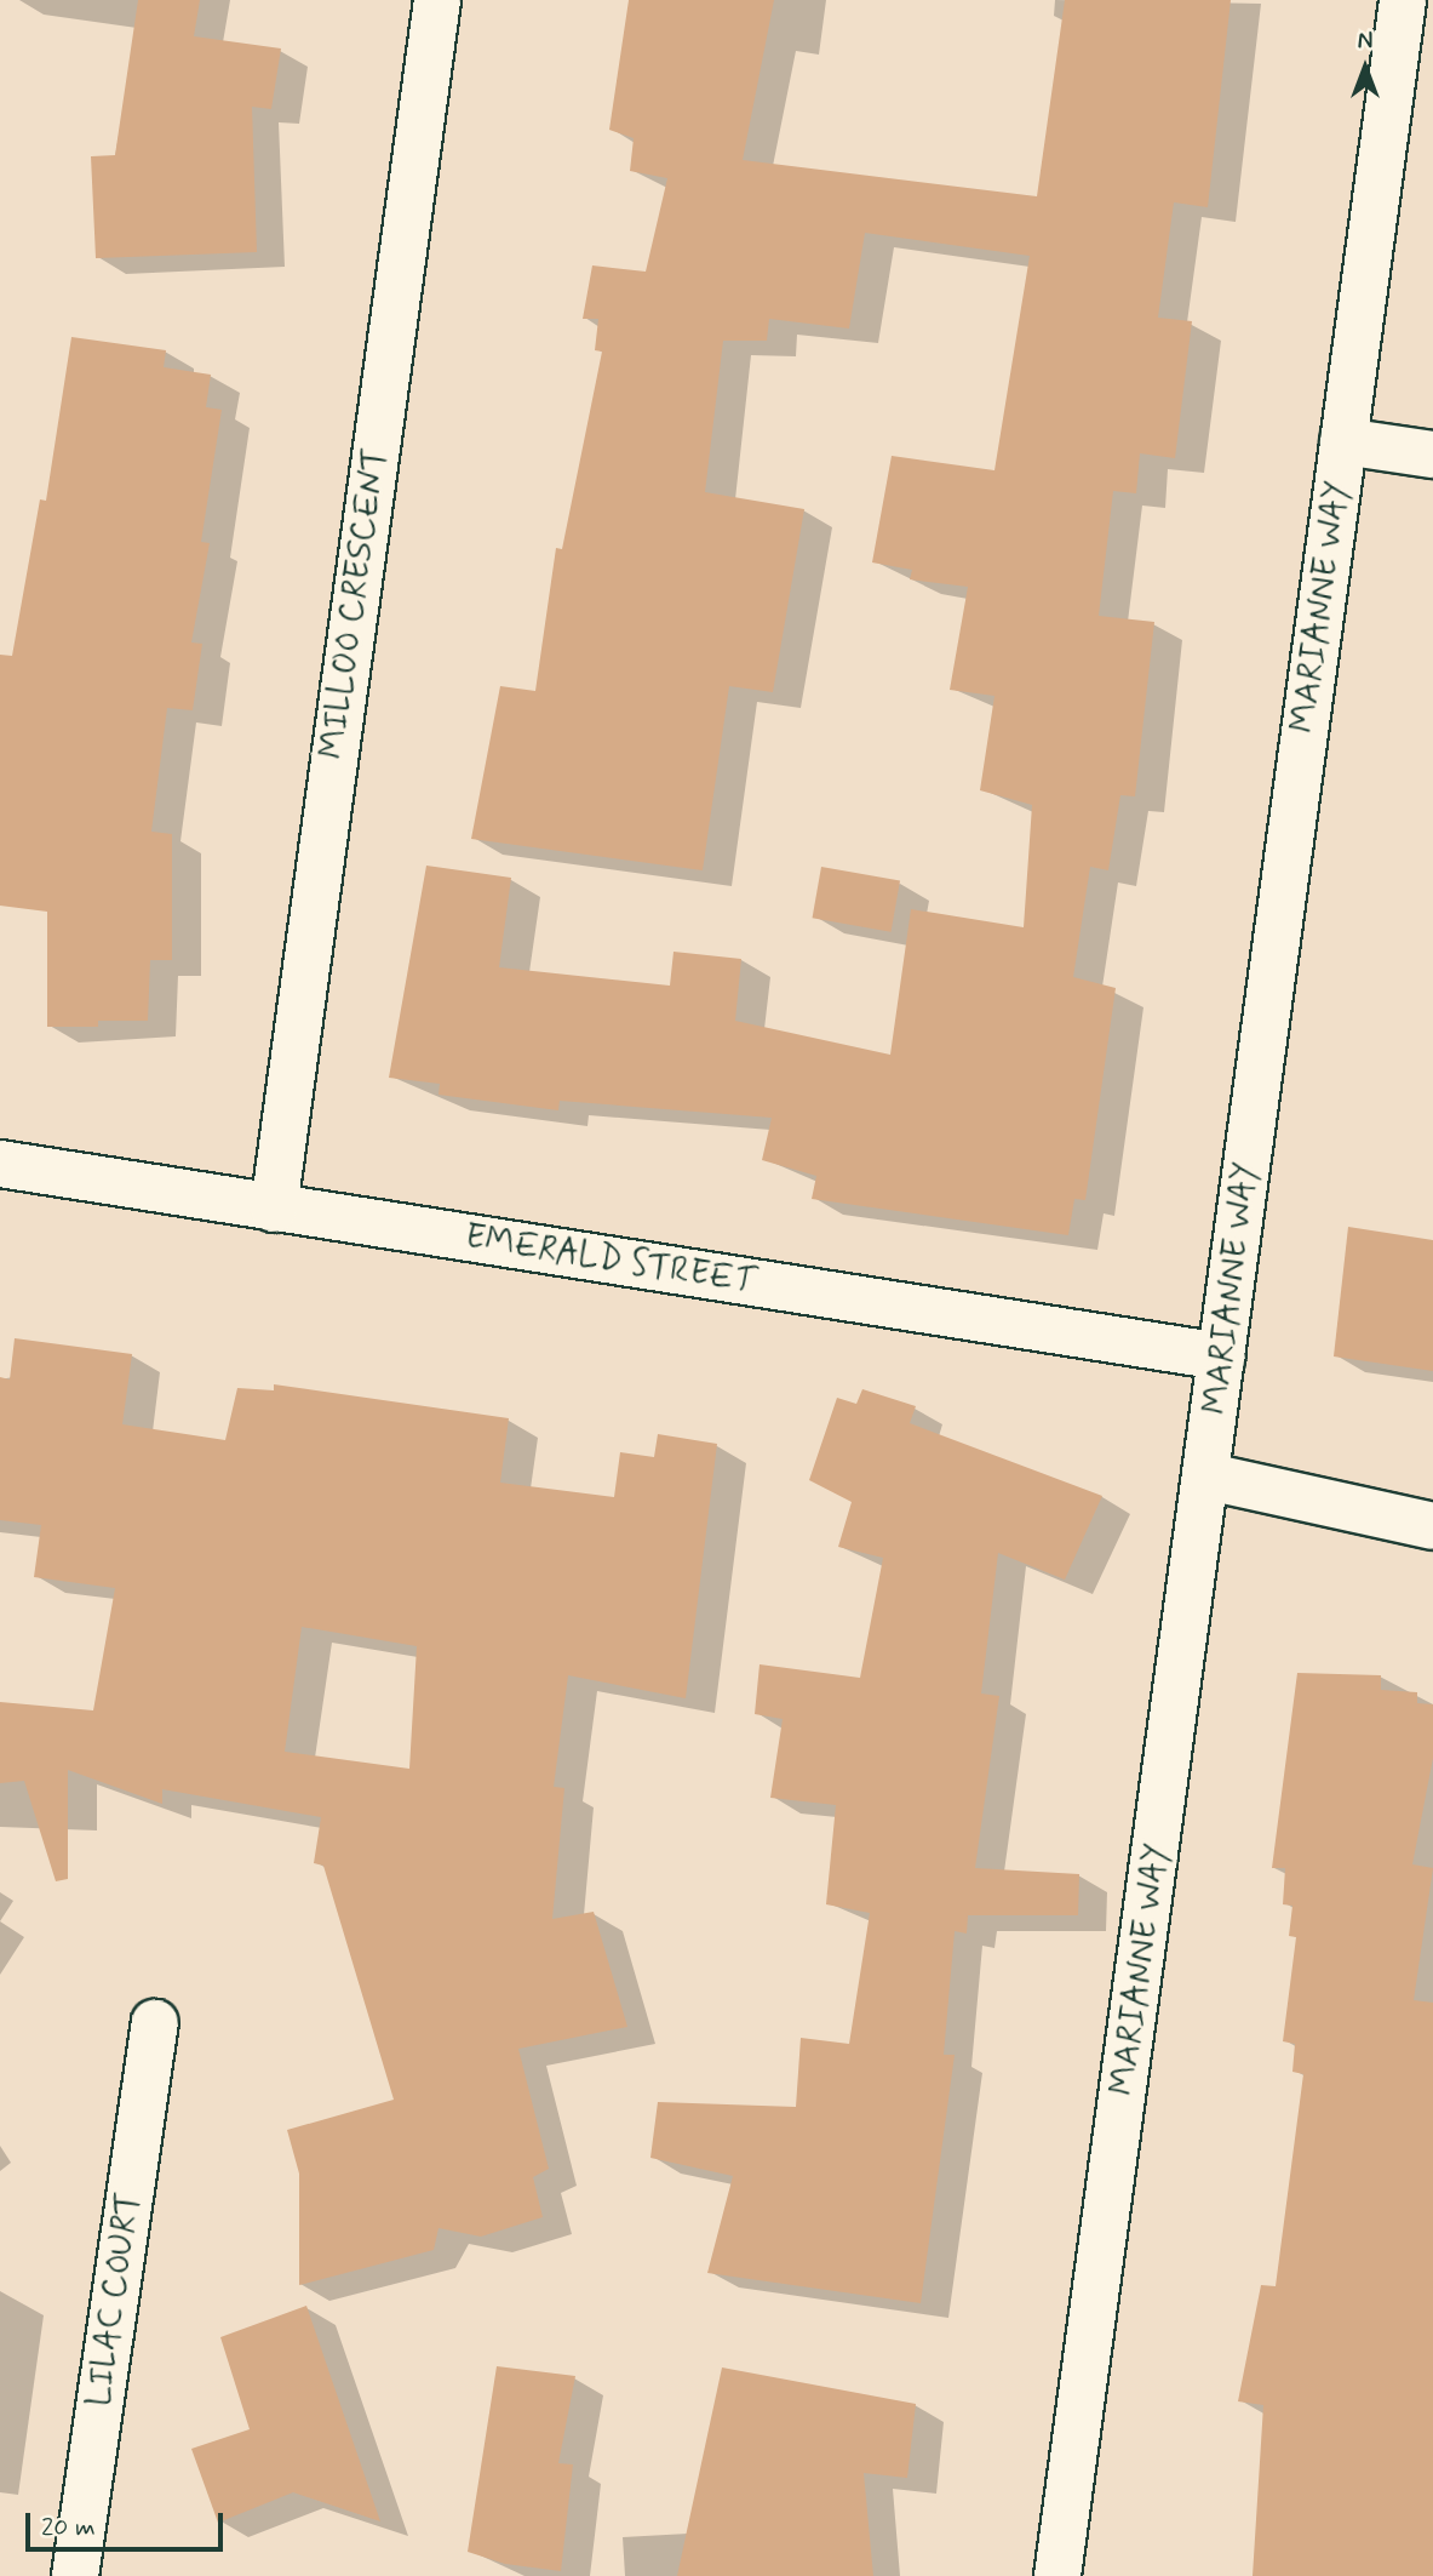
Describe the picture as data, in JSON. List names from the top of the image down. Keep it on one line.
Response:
{"streets":{"street":["MILLOO CRESCENT","MARIANNE WAY","EMERALD STREET","LILAC COURT"]},"crossings":[["MILLOO CRESCENT","EMERALD STREET"],["MARIANNE WAY","EMERALD STREET"]],"scale_bar":"20 m","north":"top"}
